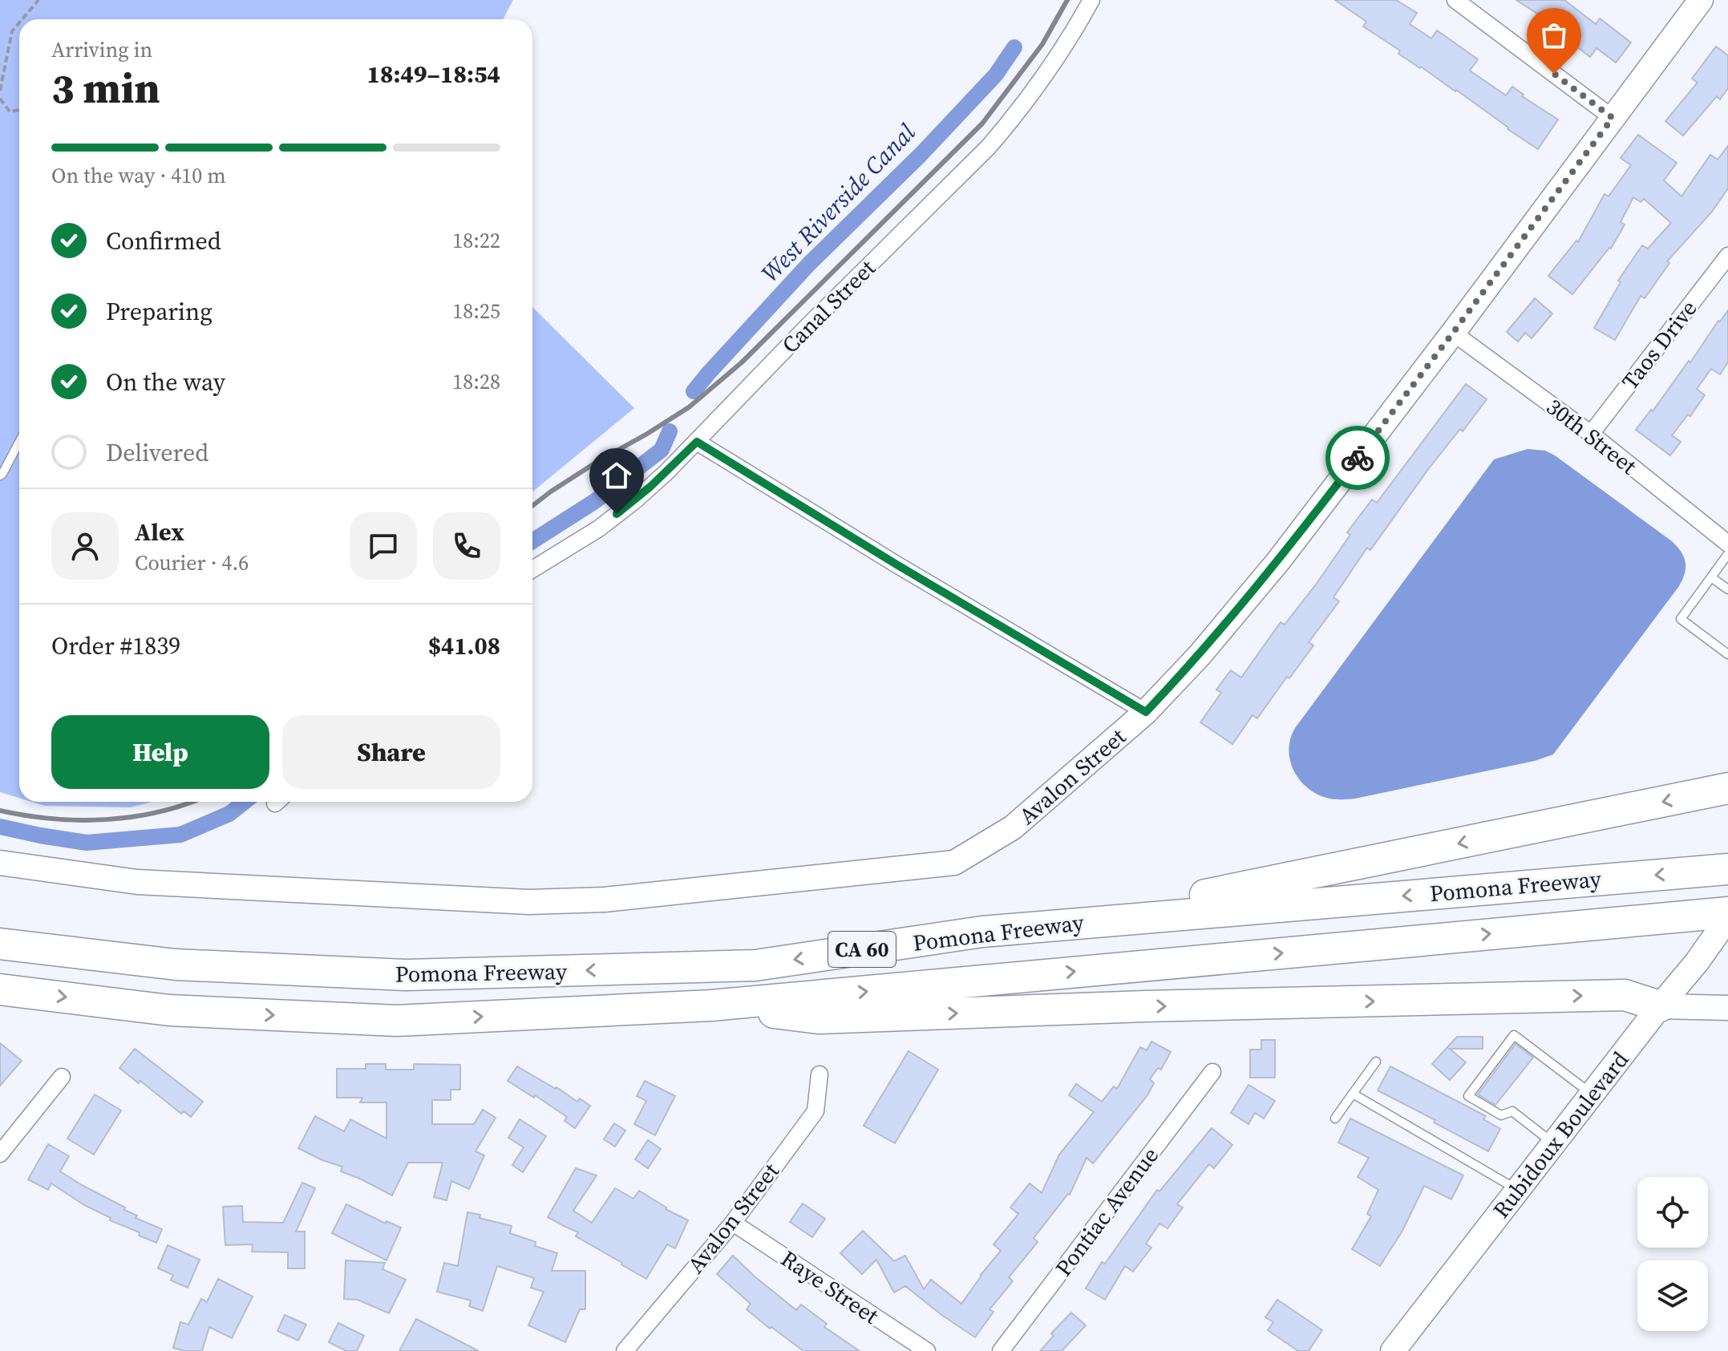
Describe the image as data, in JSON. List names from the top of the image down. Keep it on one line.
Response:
{"streets":{"highway":["Pomona Freeway","CA 60"],"street":["Canal Street","Taos Drive","30th Street","Avalon Street","Rubidoux Boulevard","Pontiac Avenue","Raye Street"]},"crossings":[["Taos Drive","30th Street"],["30th Street","Avalon Street"],["Avalon Street","Raye Street"]],"water":["West Riverside Canal"],"page":{"heading":["3 min","Arriving in","18:49–18:54"],"panel":["Alex","Courier · 4.6","Order #1839","$41.08"],"bar":"On the way · 410 m","list":[["Confirmed","18:22"],["Preparing","18:25"],["On the way","18:28"],"Delivered"],"buttons":["Help","Share"]}}
